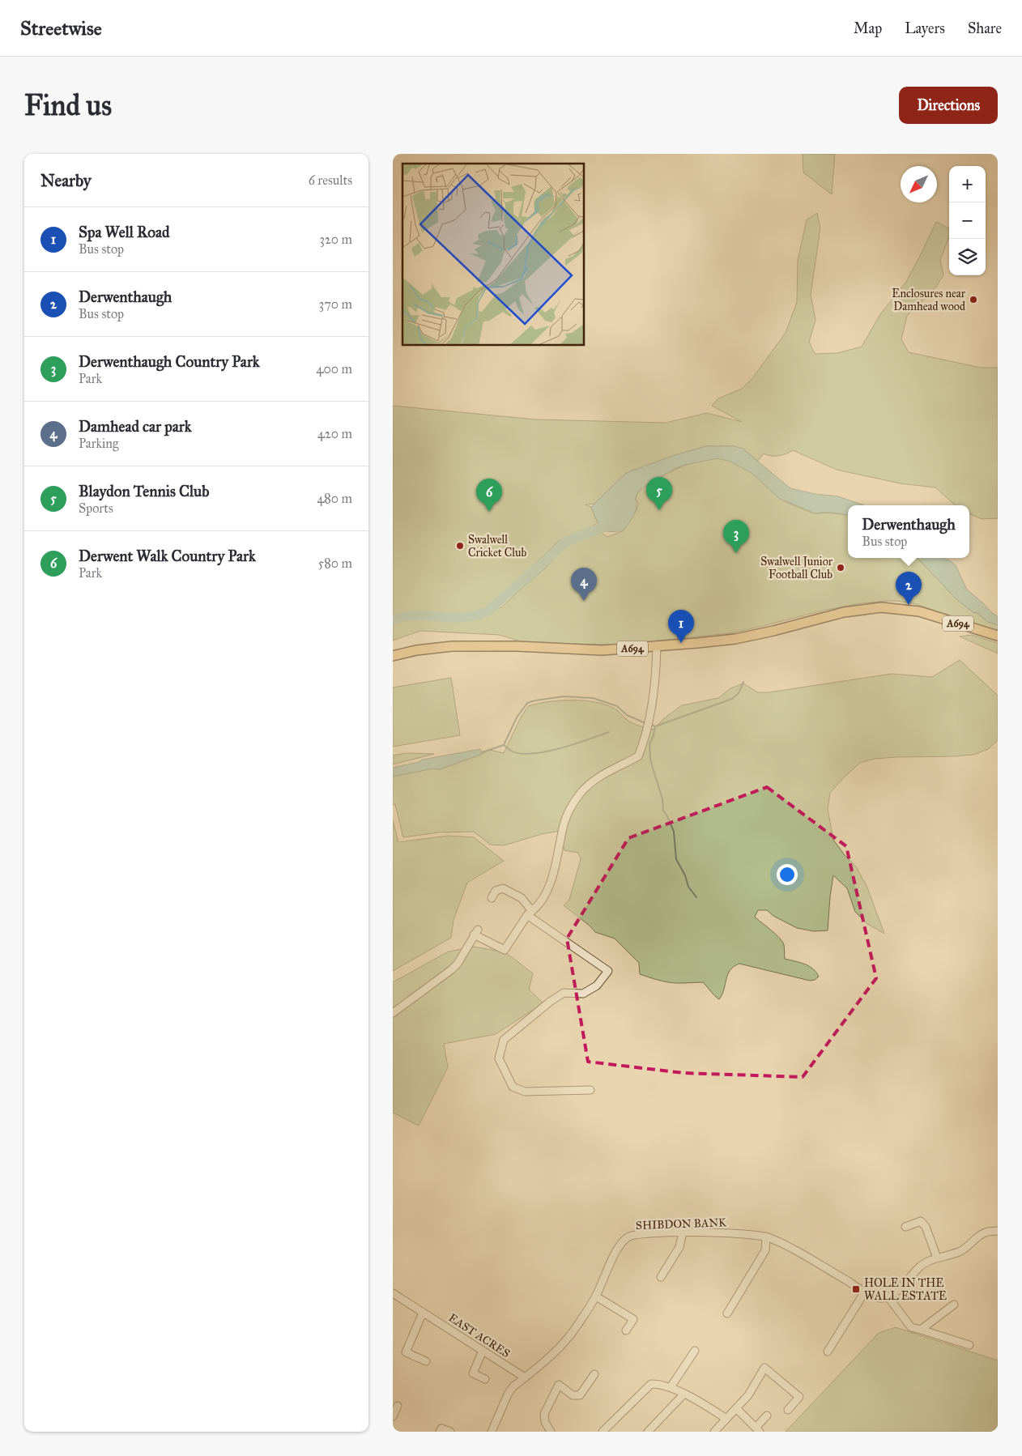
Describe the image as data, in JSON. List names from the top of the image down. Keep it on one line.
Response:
{"streets":{"main road":["A694"],"street":["SHIBDON BANK","EAST ACRES"]},"crossings":[["SHIBDON BANK","EAST ACRES"]],"places":{"other":["Enclosures near Damhead wood","Swalwell Cricket Club","Swalwell Junior Football Club"],"transit":["HOLE IN THE WALL ESTATE"]},"north":"bottom left","page":{"header":"Streetwise","nav":["Map","Layers","Share"],"buttons":"Directions","title":"Find us","heading":["Nearby","6 results"],"map_buttons":["+","−"],"list":[{"mark":"1","name":"Spa Well Road","note":"Bus stop","value":"320 m"},{"mark":"2","name":"Derwenthaugh","note":"Bus stop","value":"370 m"},{"mark":"3","name":"Derwenthaugh Country Park","note":"Park","value":"400 m"},{"mark":"4","name":"Damhead car park","note":"Parking","value":"420 m"},{"mark":"5","name":"Blaydon Tennis Club","note":"Sports","value":"480 m"},{"mark":"6","name":"Derwent Walk Country Park","note":"Park","value":"580 m"}],"pins":["5","6","3","4","2","1"],"popup":["Derwenthaugh","Bus stop"]}}
